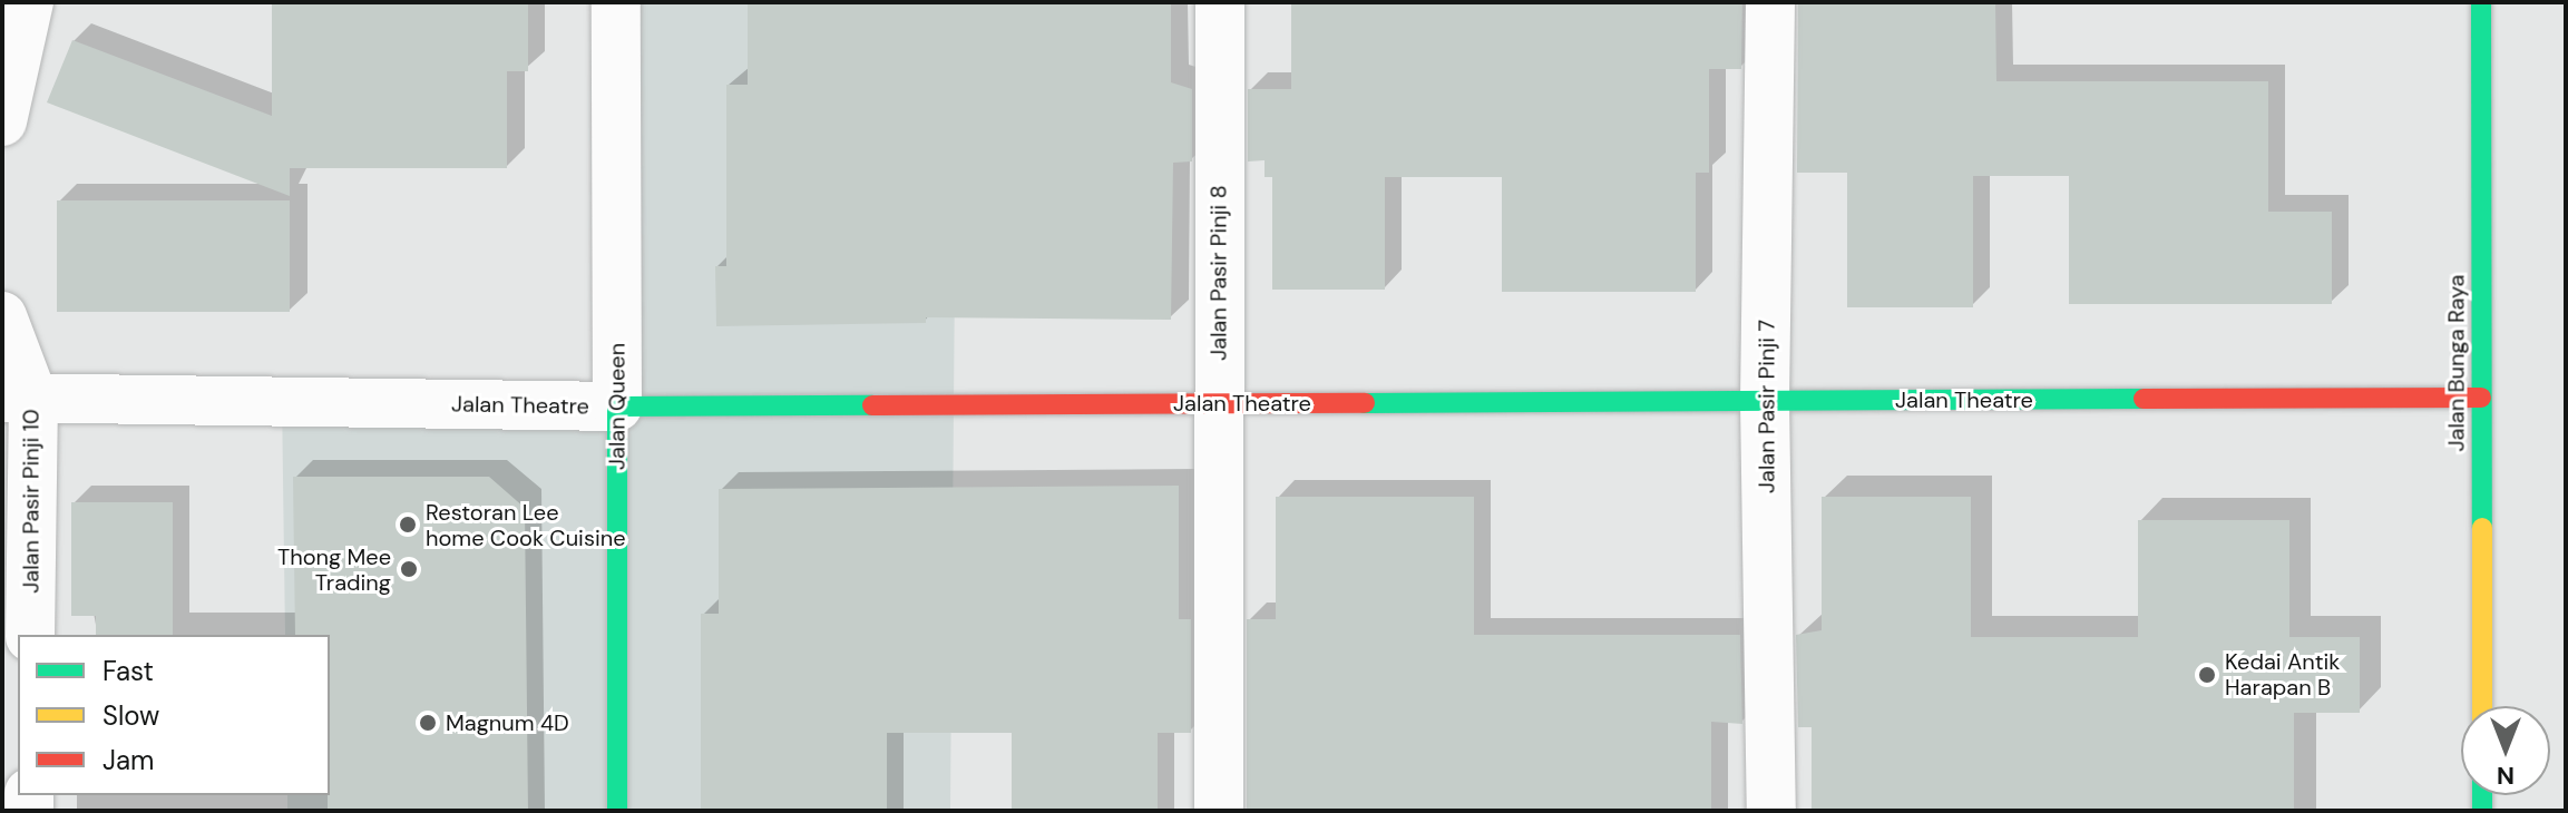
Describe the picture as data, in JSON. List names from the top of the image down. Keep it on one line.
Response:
{"streets":{"main road":["Jalan Bunga Raya","Jalan Theatre","Jalan Queen"],"street":["Jalan Pasir Pinji 8","Jalan Pasir Pinji 7","Jalan Pasir Pinji 10"]},"crossings":[["Jalan Pasir Pinji 8","Jalan Theatre"],["Jalan Bunga Raya","Jalan Theatre"],["Jalan Theatre","Jalan Queen"],["Jalan Theatre","Jalan Pasir Pinji 7"],["Jalan Theatre","Jalan Pasir Pinji 10"]],"places":["Restoran Lee home Cook Cuisine","Thong Mee Trading","Kedai Antik Harapan B","Magnum 4D"],"legend":["Fast","Slow","Jam"],"north":"bottom"}
